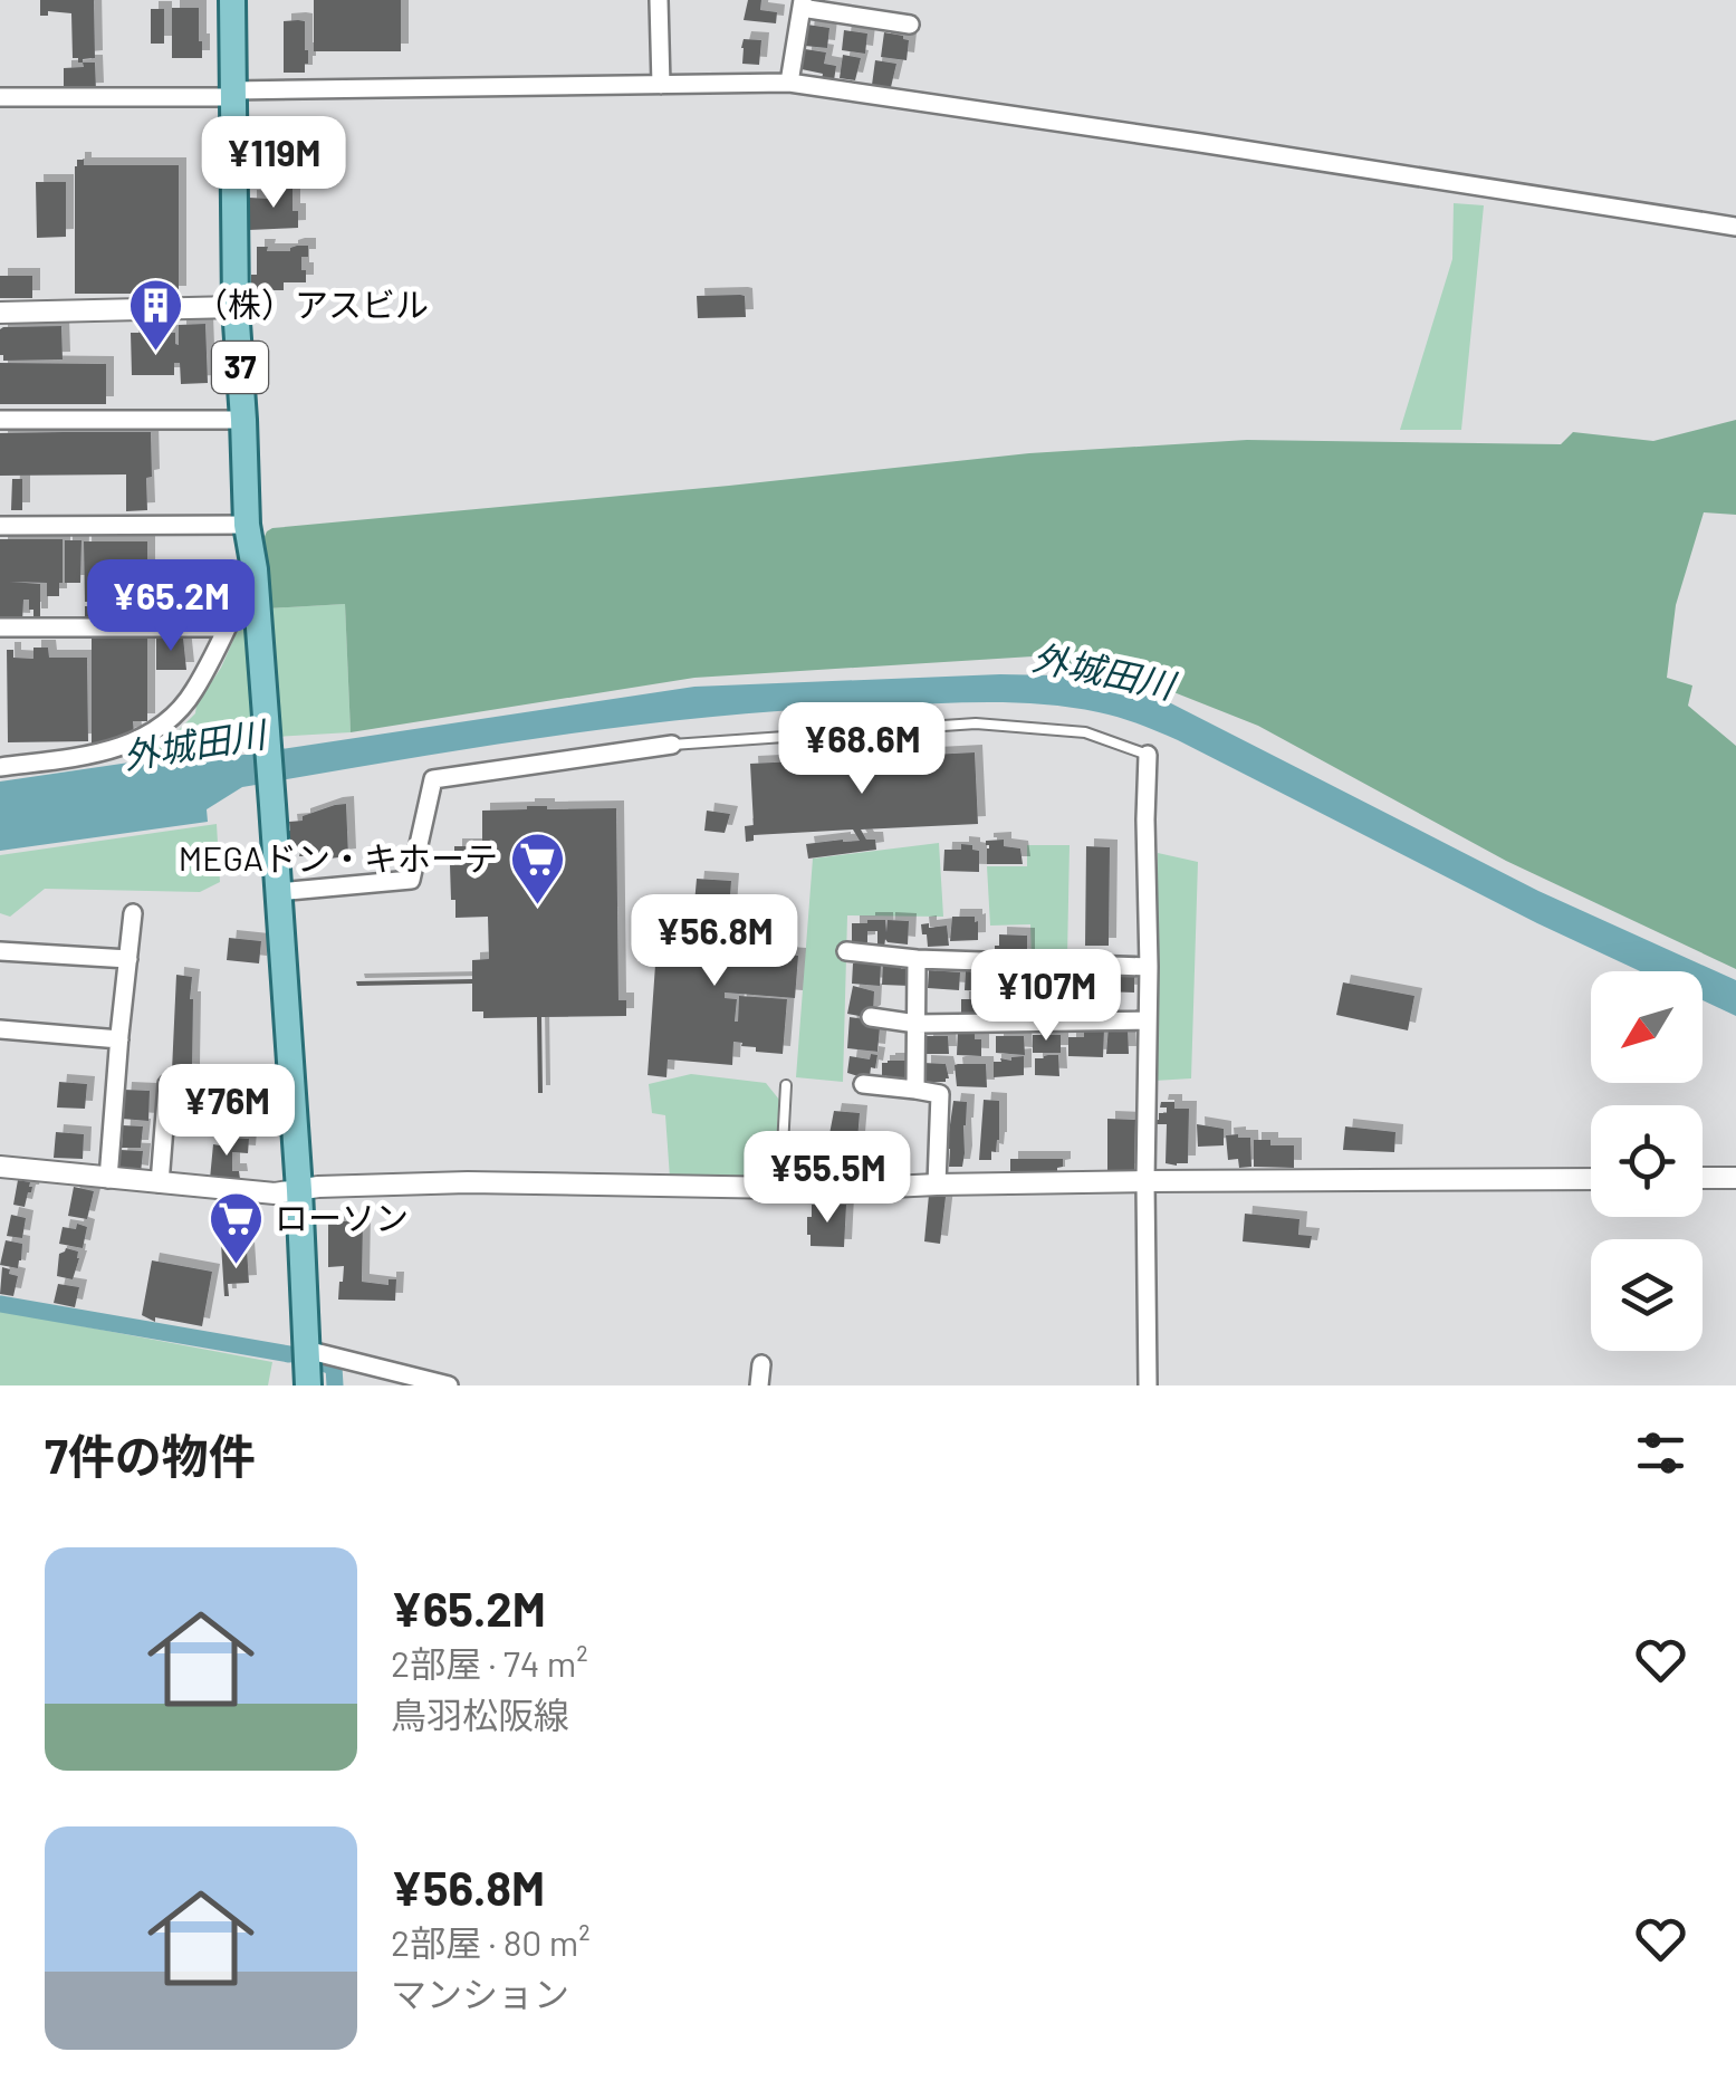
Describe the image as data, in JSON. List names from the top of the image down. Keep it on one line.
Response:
{"streets":{"main road":["37"]},"water":["外城田川"],"places":{"building":["（株）アスビル"],"supermarket":["MEGAドン・キホーテ","ローソン"]},"north":"bottom left","page":{"price":["¥119M","¥65.2M","¥68.6M","¥56.8M","¥107M","¥76M","¥55.5M"],"heading":"7件の物件","list":[{"name":"¥65.2M","note":"2部屋 · 74 m² · 鳥羽松阪線"},{"name":"¥56.8M","note":"2部屋 · 80 m² · マンション"}]}}
